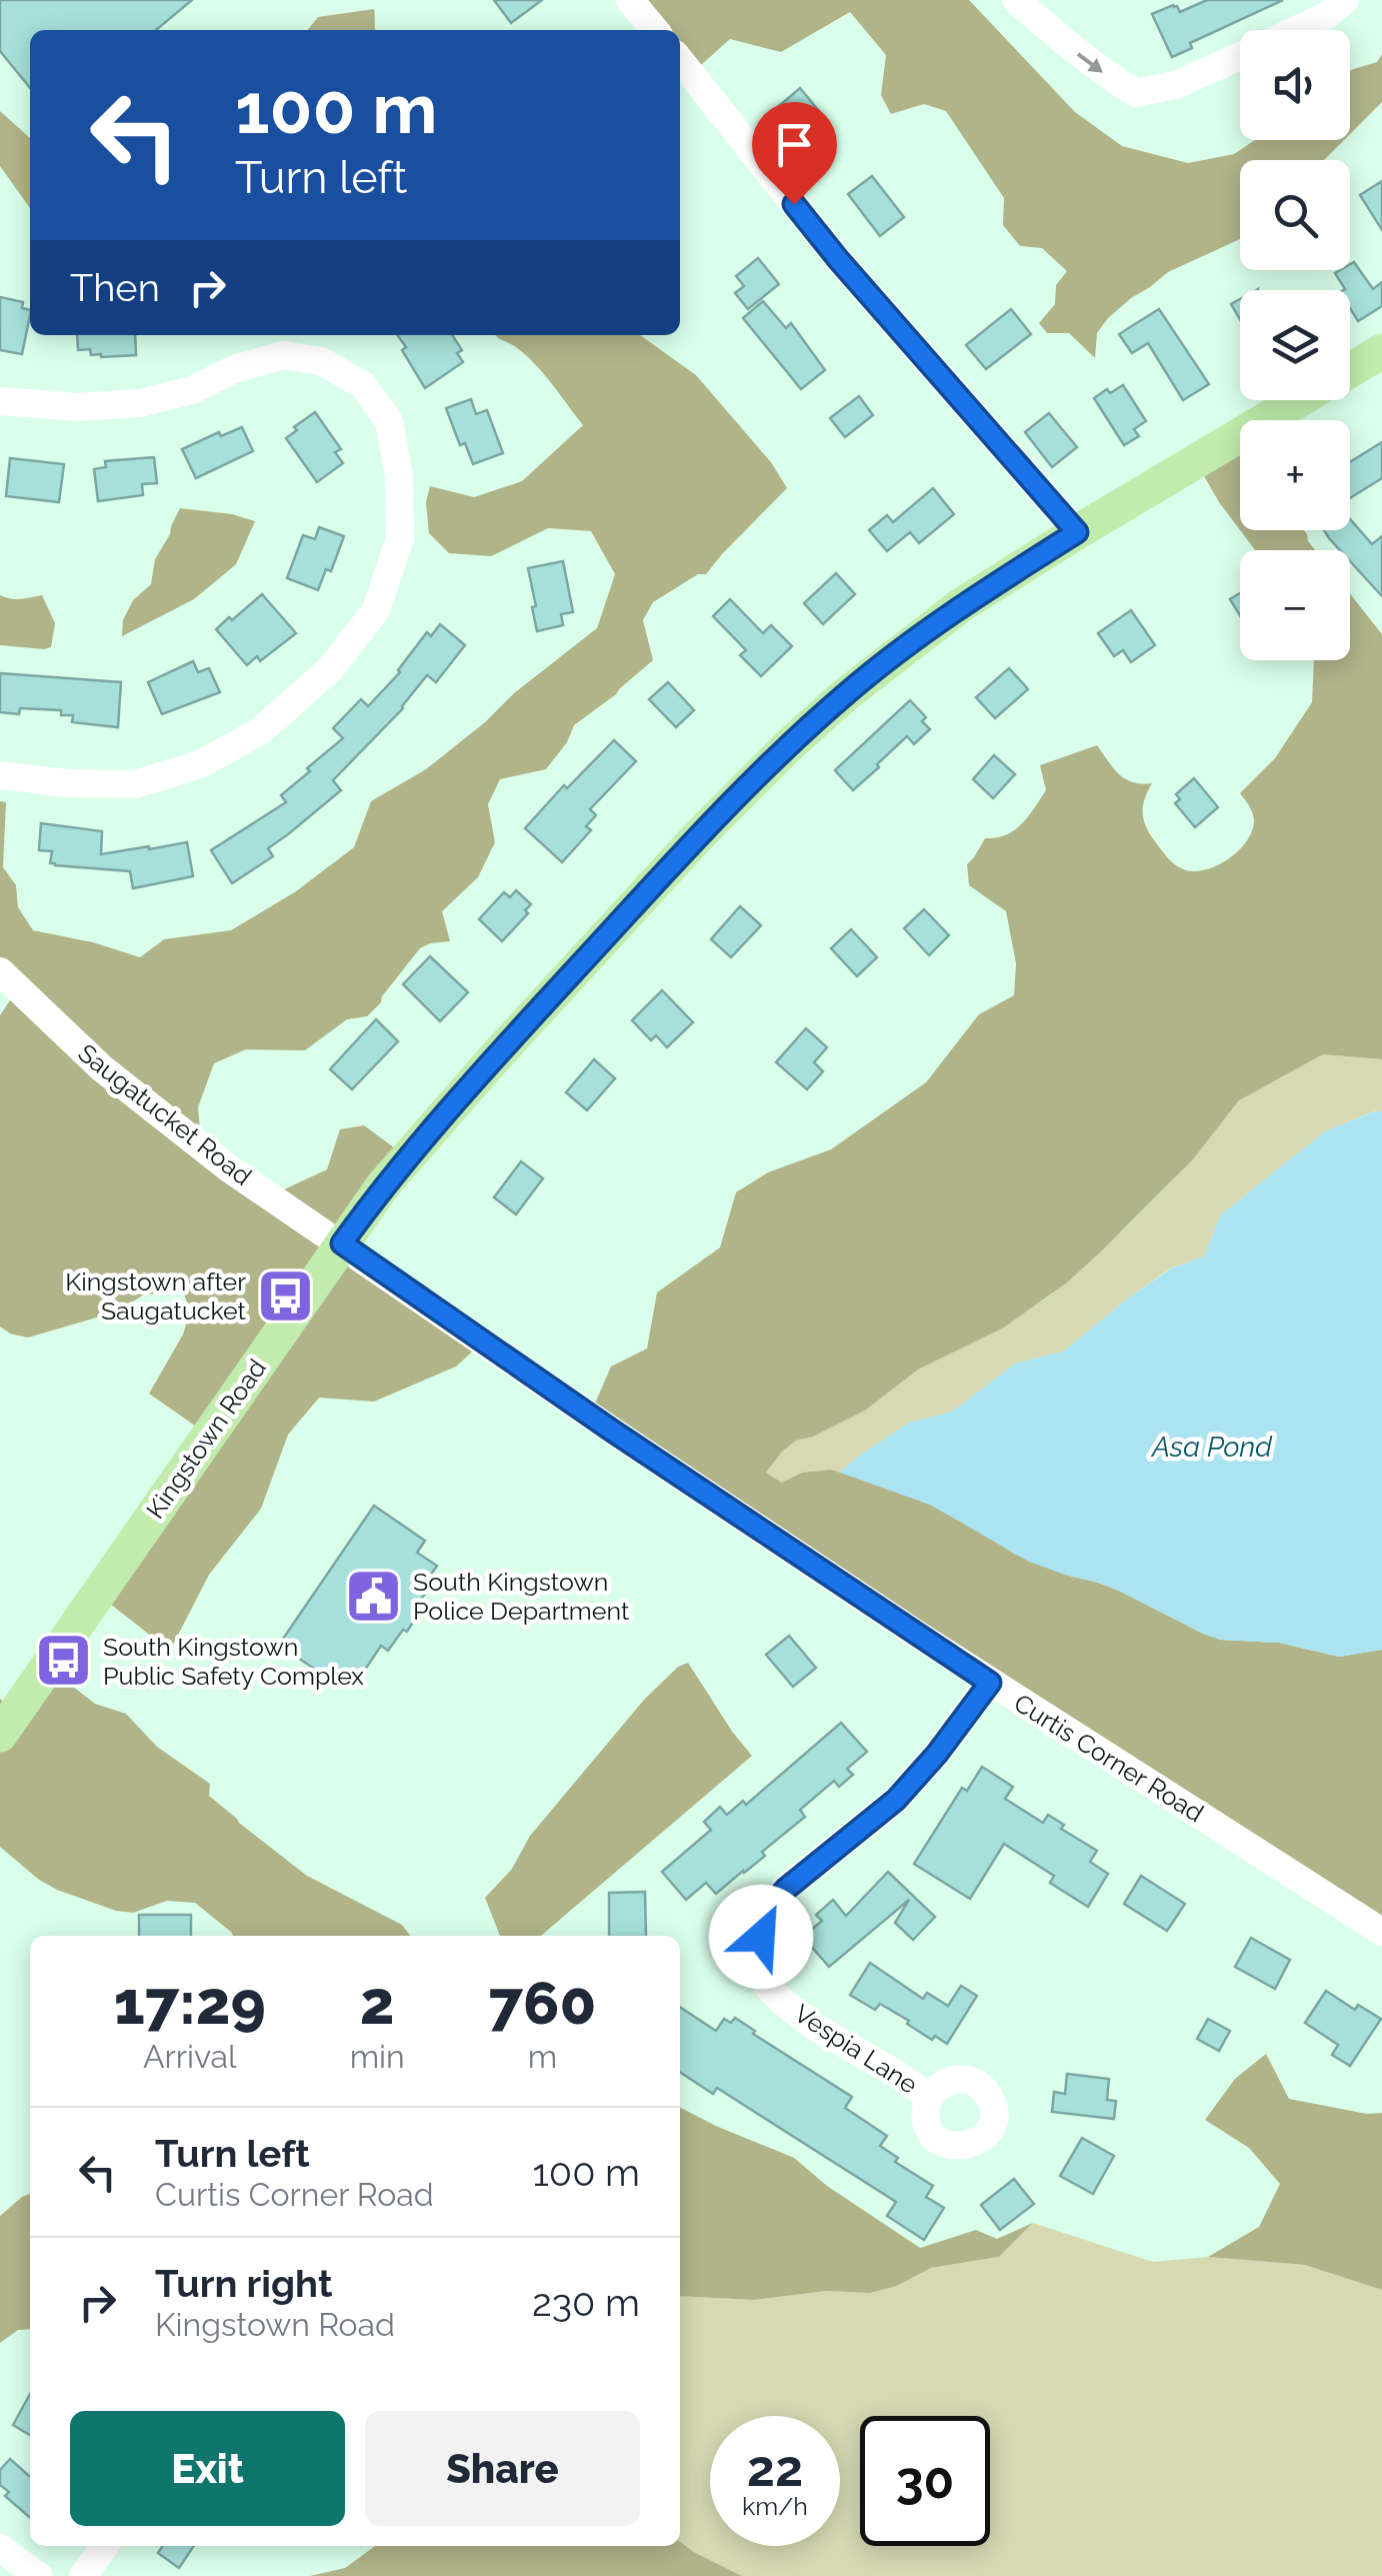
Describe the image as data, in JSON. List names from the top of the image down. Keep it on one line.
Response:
{"streets":{"main road":["Kingstown Road"],"street":["Saugatucket Road","Curtis Corner Road","Vespia Lane"]},"crossings":[["Saugatucket Road","Kingstown Road"],["Saugatucket Road","Curtis Corner Road"],["Kingstown Road","Curtis Corner Road"],["Curtis Corner Road","Vespia Lane"]],"water":["Asa Pond"],"places":{"bus stop":["Kingstown after Saugatucket","South Kingstown Public Safety Complex"],"public building":["South Kingstown Police Department"]},"page":{"map_buttons":["+","−"],"turn":["100 m","Turn left"],"then":"Then","eta":["17:29","Arrival","2","min","760","m"],"list":[{"name":"Turn left","note":"Curtis Corner Road","value":"100 m"},{"name":"Turn right","note":"Kingstown Road","value":"230 m"}],"buttons":["Exit","Share"],"speed":"22 km/h","limit":"30"}}
